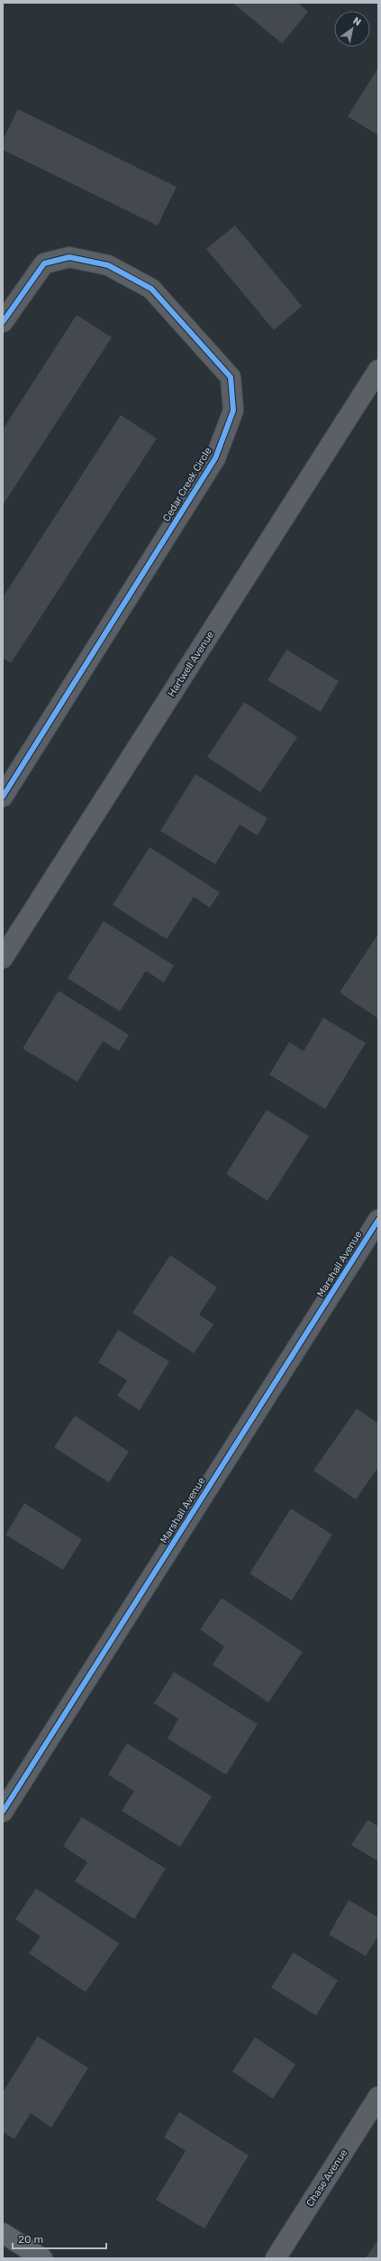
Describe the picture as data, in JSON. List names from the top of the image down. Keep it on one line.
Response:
{"streets":{"street":["Cedar Creek Circle","Hartwell Avenue","Marshall Avenue","Chase Avenue"]},"scale_bar":"20 m","north":"top right"}
